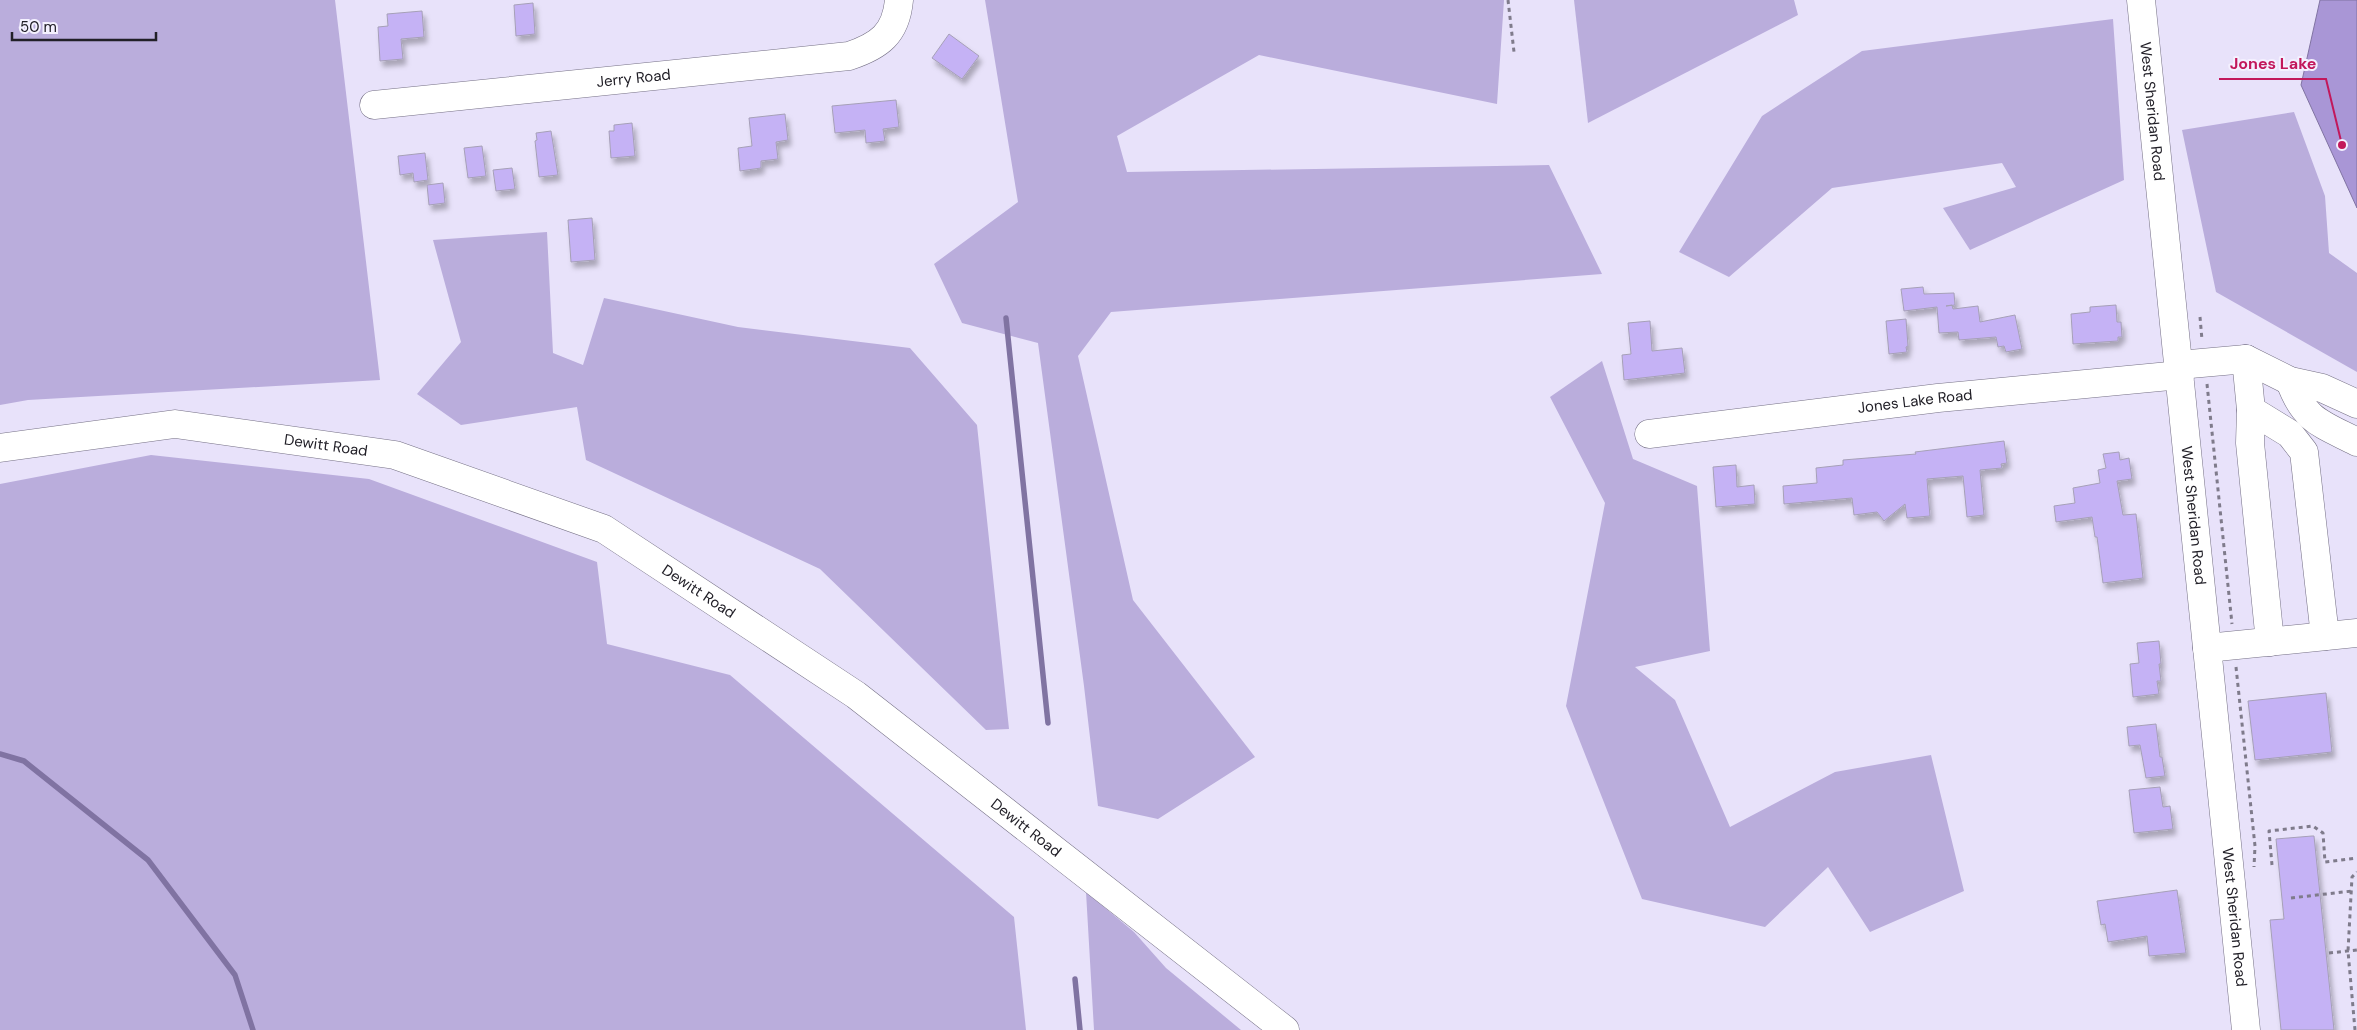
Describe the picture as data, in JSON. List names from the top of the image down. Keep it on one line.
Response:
{"streets":{"street":["Jerry Road","West Sheridan Road","Jones Lake Road","Dewitt Road"]},"crossings":[["West Sheridan Road","Jones Lake Road"]],"places":["Jones Lake"],"scale_bar":"50 m"}
